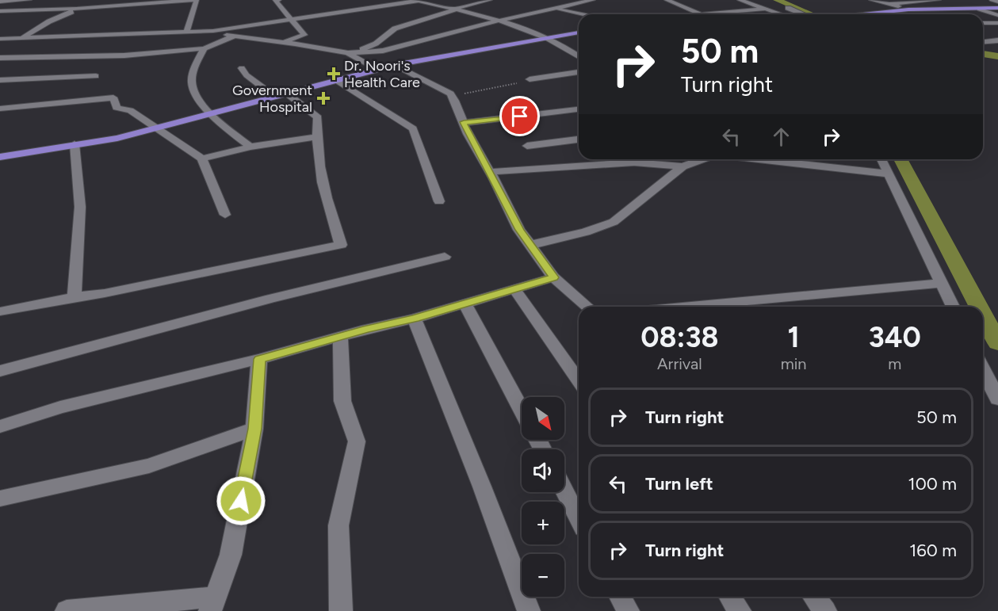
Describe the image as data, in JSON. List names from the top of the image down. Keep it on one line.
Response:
{"places":{"health":["Dr. Noori's Health Care","Government Hospital"]},"north":"bottom right","page":{"turn":["50 m","Turn right"],"eta":["08:38","Arrival","1","min","340","m"],"list":[{"name":"Turn right","value":"50 m"},{"name":"Turn left","value":"100 m"},{"name":"Turn right","value":"160 m"}],"map_buttons":["+","−"]}}
